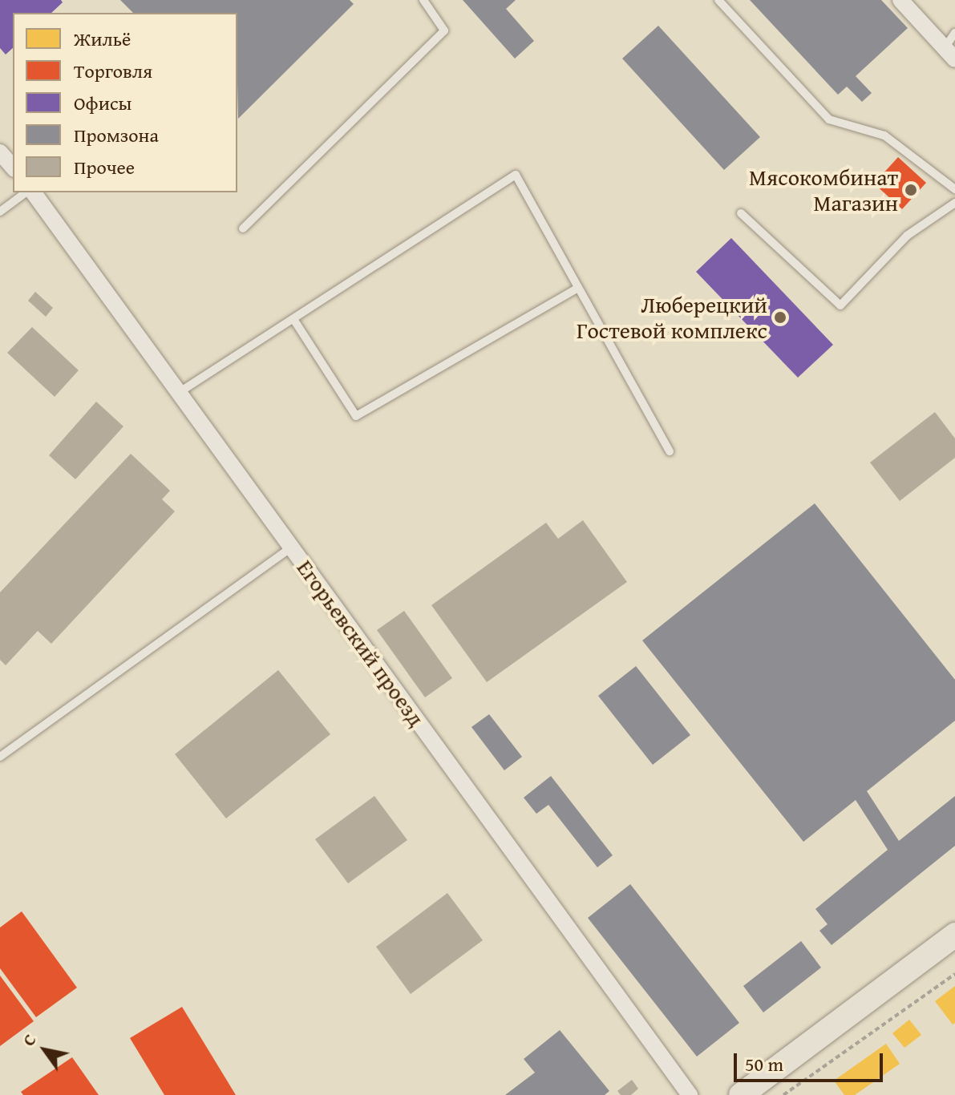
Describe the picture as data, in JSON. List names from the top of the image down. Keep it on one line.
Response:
{"streets":{"street":["Егорьевский проезд"]},"places":["Мясокомбинат Магазин","Люберецкий Гостевой комплекс"],"legend":["Жильё","Торговля","Офисы","Промзона","Прочее"],"scale_bar":"50 m","north":"top left"}
